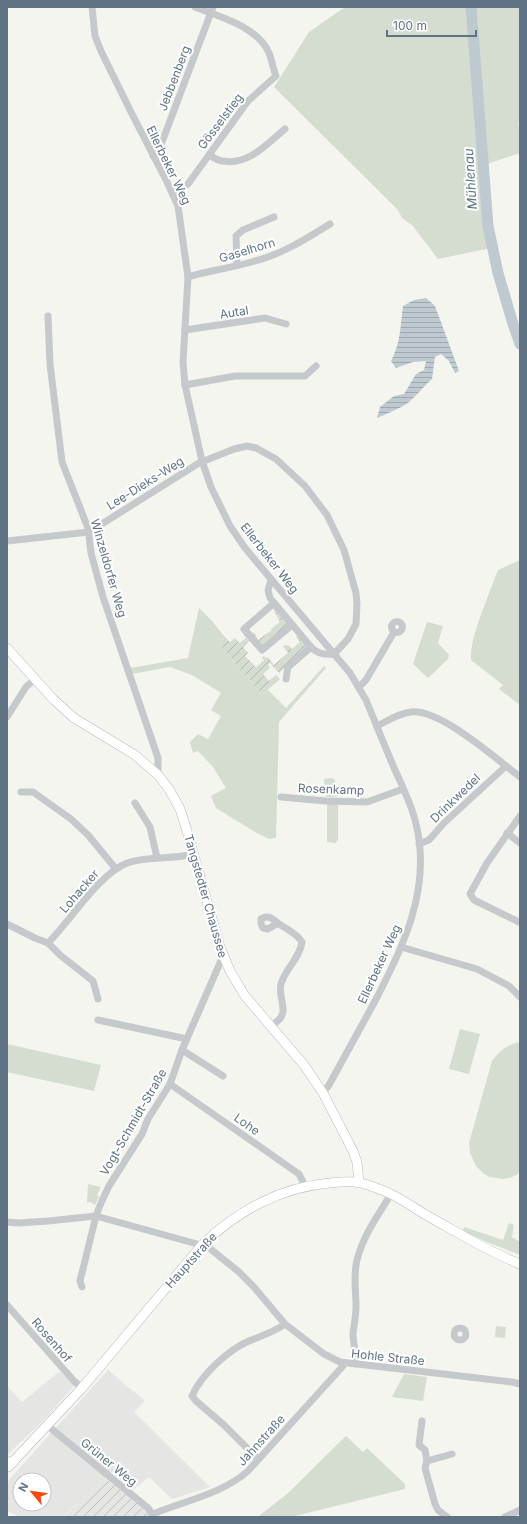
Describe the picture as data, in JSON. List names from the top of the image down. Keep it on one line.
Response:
{"streets":{"main road":["Tangstedter Chaussee","Hauptstraße"],"street":["Jebbenberg","Gösselstieg","Ellerbeker Weg","Gaselhorn","Autal","Lee-Dieks-Weg","Winzeldorfer Weg","Rosenkamp","Drinkwedel","Lohacker","Vogt-Schmidt-Straße","Lohe","Rosenhof","Hohle Straße","Jahnstraße","Grüner Weg"]},"crossings":[["Jebbenberg","Gösselstieg"],["Jebbenberg","Ellerbeker Weg"],["Gösselstieg","Ellerbeker Weg"],["Ellerbeker Weg","Gaselhorn"],["Ellerbeker Weg","Autal"],["Ellerbeker Weg","Lee-Dieks-Weg"],["Ellerbeker Weg","Rosenkamp"],["Ellerbeker Weg","Drinkwedel"],["Ellerbeker Weg","Tangstedter Chaussee"],["Lee-Dieks-Weg","Winzeldorfer Weg"],["Winzeldorfer Weg","Tangstedter Chaussee"],["Lohacker","Tangstedter Chaussee"],["Tangstedter Chaussee","Vogt-Schmidt-Straße"],["Tangstedter Chaussee","Hauptstraße"],["Vogt-Schmidt-Straße","Lohe"],["Vogt-Schmidt-Straße","Hohle Straße"],["Lohe","Hauptstraße"],["Hauptstraße","Rosenhof"],["Hauptstraße","Hohle Straße"],["Hauptstraße","Grüner Weg"],["Hohle Straße","Jahnstraße"],["Jahnstraße","Grüner Weg"]],"water":["Mühlenau"],"scale_bar":"100 m","north":"top left"}
